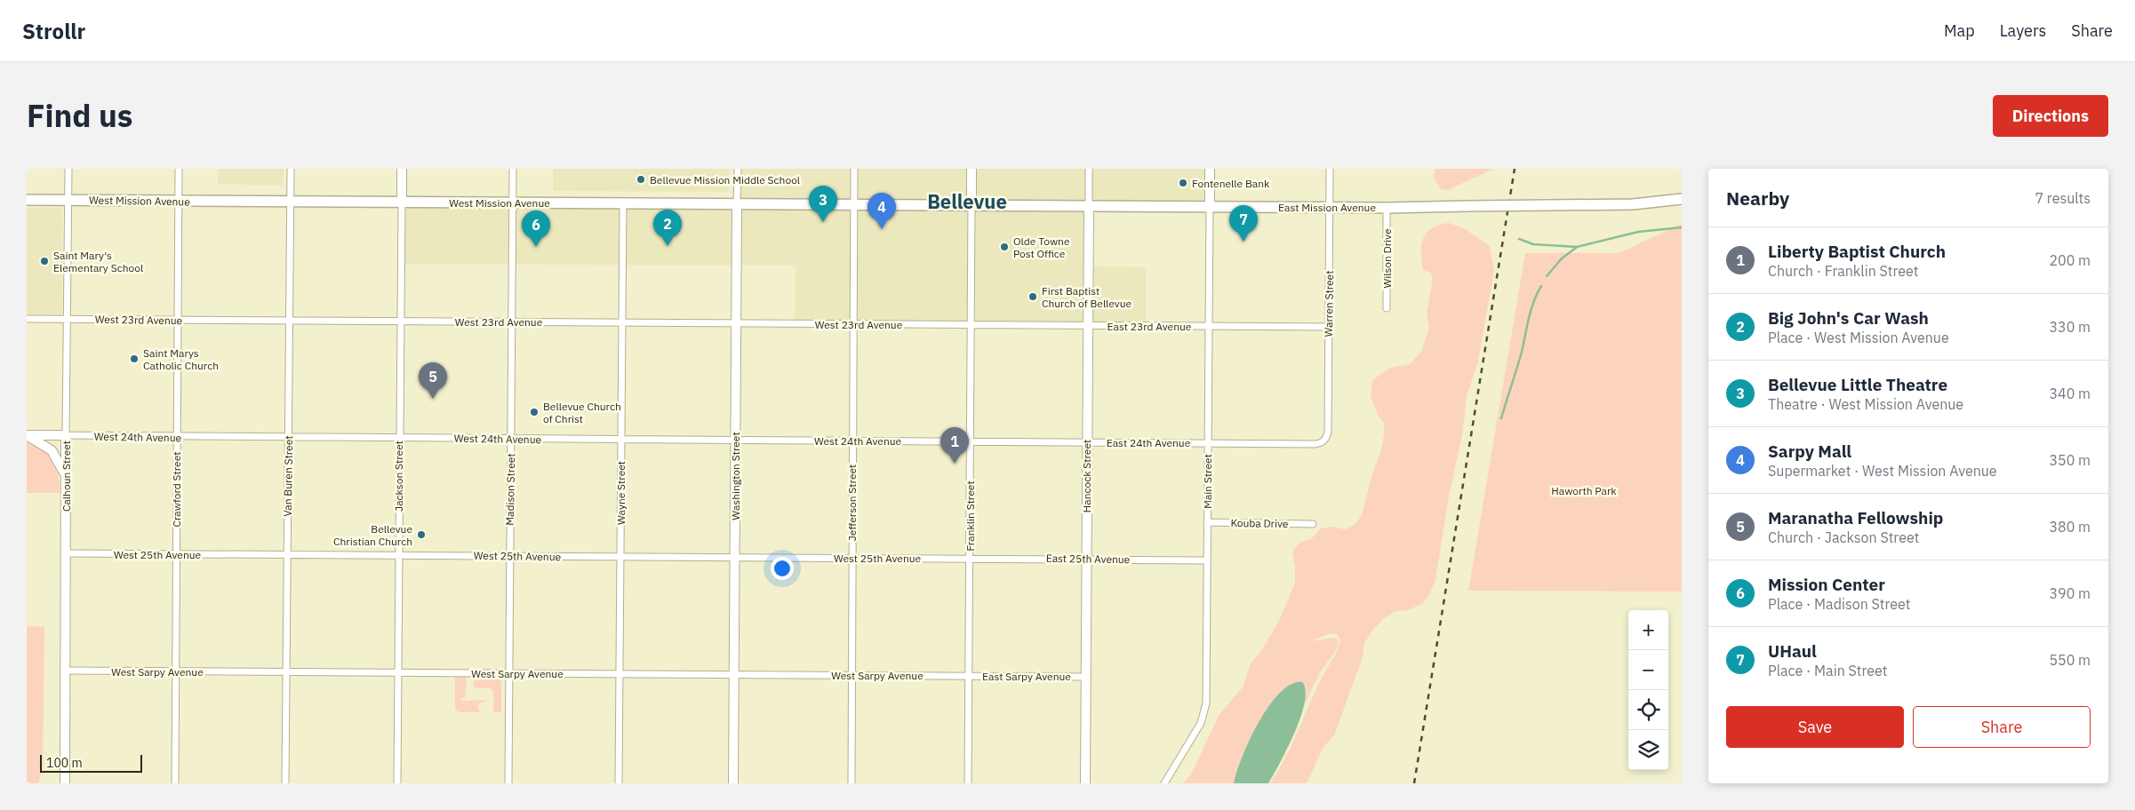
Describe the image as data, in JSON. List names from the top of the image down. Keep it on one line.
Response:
{"streets":{"main road":["West Mission Avenue","East Mission Avenue"],"street":["Wilson Drive","Warren Street","West 23rd Avenue","East 23rd Avenue","West 24th Avenue","East 24th Avenue","Calhoun Street","Van Buren Street","Jackson Street","Washington Street","Hancock Street","Main Street","Crawford Street","Madison Street","Wayne Street","Jefferson Street","Franklin Street","Kouba Drive","West 25th Avenue","East 25th Avenue","West Sarpy Avenue","East Sarpy Avenue"]},"crossings":[["West Mission Avenue","East Mission Avenue"],["West Mission Avenue","Calhoun Street"],["West Mission Avenue","Van Buren Street"],["West Mission Avenue","Jackson Street"],["West Mission Avenue","Washington Street"],["West Mission Avenue","Crawford Street"],["West Mission Avenue","Madison Street"],["West Mission Avenue","Wayne Street"],["West Mission Avenue","Jefferson Street"],["West Mission Avenue","Franklin Street"],["East Mission Avenue","Wilson Drive"],["East Mission Avenue","Warren Street"],["East Mission Avenue","Hancock Street"],["East Mission Avenue","Main Street"],["East Mission Avenue","Franklin Street"],["Warren Street","East 23rd Avenue"],["Warren Street","East 24th Avenue"],["West 23rd Avenue","East 23rd Avenue"],["West 23rd Avenue","Calhoun Street"],["West 23rd Avenue","Van Buren Street"],["West 23rd Avenue","Jackson Street"],["West 23rd Avenue","Washington Street"],["West 23rd Avenue","Crawford Street"],["West 23rd Avenue","Madison Street"],["West 23rd Avenue","Wayne Street"],["West 23rd Avenue","Jefferson Street"],["West 23rd Avenue","Franklin Street"],["East 23rd Avenue","Hancock Street"],["East 23rd Avenue","Main Street"],["East 23rd Avenue","Franklin Street"],["West 24th Avenue","East 24th Avenue"],["West 24th Avenue","Calhoun Street"],["West 24th Avenue","Van Buren Street"],["West 24th Avenue","Jackson Street"],["West 24th Avenue","Washington Street"],["West 24th Avenue","Crawford Street"],["West 24th Avenue","Madison Street"],["West 24th Avenue","Wayne Street"],["West 24th Avenue","Jefferson Street"],["West 24th Avenue","Franklin Street"],["East 24th Avenue","Hancock Street"],["East 24th Avenue","Main Street"],["East 24th Avenue","Franklin Street"],["Calhoun Street","West 25th Avenue"],["Calhoun Street","West Sarpy Avenue"],["Van Buren Street","West 25th Avenue"],["Van Buren Street","West Sarpy Avenue"],["Jackson Street","West 25th Avenue"],["Jackson Street","West Sarpy Avenue"],["Washington Street","West 25th Avenue"],["Washington Street","West Sarpy Avenue"],["Hancock Street","East 25th Avenue"],["Hancock Street","East Sarpy Avenue"],["Main Street","Kouba Drive"],["Main Street","East 25th Avenue"],["Crawford Street","West 25th Avenue"],["Crawford Street","West Sarpy Avenue"],["Madison Street","West 25th Avenue"],["Madison Street","West Sarpy Avenue"],["Wayne Street","West 25th Avenue"],["Wayne Street","West Sarpy Avenue"],["Jefferson Street","West 25th Avenue"],["Jefferson Street","West Sarpy Avenue"],["Franklin Street","West 25th Avenue"],["Franklin Street","East 25th Avenue"],["Franklin Street","West Sarpy Avenue"],["Franklin Street","East Sarpy Avenue"],["West 25th Avenue","East 25th Avenue"],["West Sarpy Avenue","East Sarpy Avenue"]],"districts":["Bellevue"],"parks":["Haworth Park"],"places":["Bellevue Mission Middle School","Fontenelle Bank","Olde Towne Post Office","Saint Mary's Elementary School","First Baptist Church of Bellevue","Saint Marys Catholic Church","Bellevue Church of Christ","Bellevue Christian Church"],"scale_bar":"100 m","page":{"header":"Strollr","nav":["Map","Layers","Share"],"title":"Find us","buttons":["Directions",["Save","Share"]],"heading":["Nearby","7 results"],"pins":["3","4","7","2","6","5","1"],"list":[{"mark":"1","name":"Liberty Baptist Church","note":"Church · Franklin Street","value":"200 m"},{"mark":"2","name":"Big John's Car Wash","note":"Place · West Mission Avenue","value":"330 m"},{"mark":"3","name":"Bellevue Little Theatre","note":"Theatre · West Mission Avenue","value":"340 m"},{"mark":"4","name":"Sarpy Mall","note":"Supermarket · West Mission Avenue","value":"350 m"},{"mark":"5","name":"Maranatha Fellowship","note":"Church · Jackson Street","value":"380 m"},{"mark":"6","name":"Mission Center","note":"Place · Madison Street","value":"390 m"},{"mark":"7","name":"UHaul","note":"Place · Main Street","value":"550 m"}],"map_buttons":["+","−"],"scale":"100 m"}}
